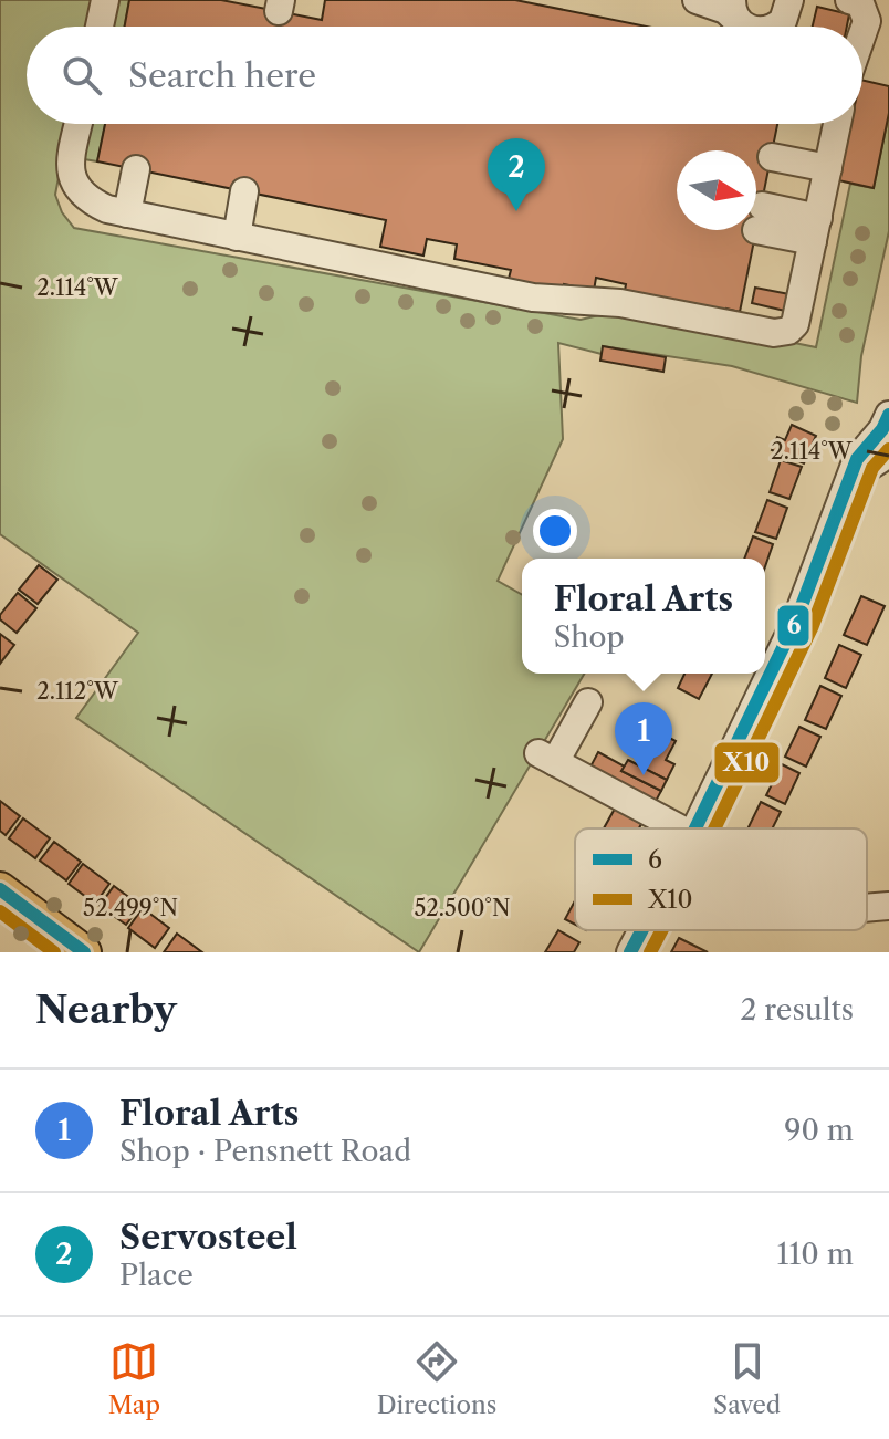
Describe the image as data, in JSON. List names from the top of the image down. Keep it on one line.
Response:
{"lines":["transit line 6","transit line X10"],"legend":["6","X10"],"north":"right","page":{"search":"Search here","pins":["2","1"],"popup":["Floral Arts","Shop"],"heading":["Nearby","2 results"],"list":[{"mark":"1","name":"Floral Arts","note":"Shop · Pensnett Road","value":"90 m"},{"mark":"2","name":"Servosteel","note":"Place","value":"110 m"}],"nav":["Map","Directions","Saved"]},"coordinates":["2.114°W","2.112°W","52.499°N","52.500°N"]}
